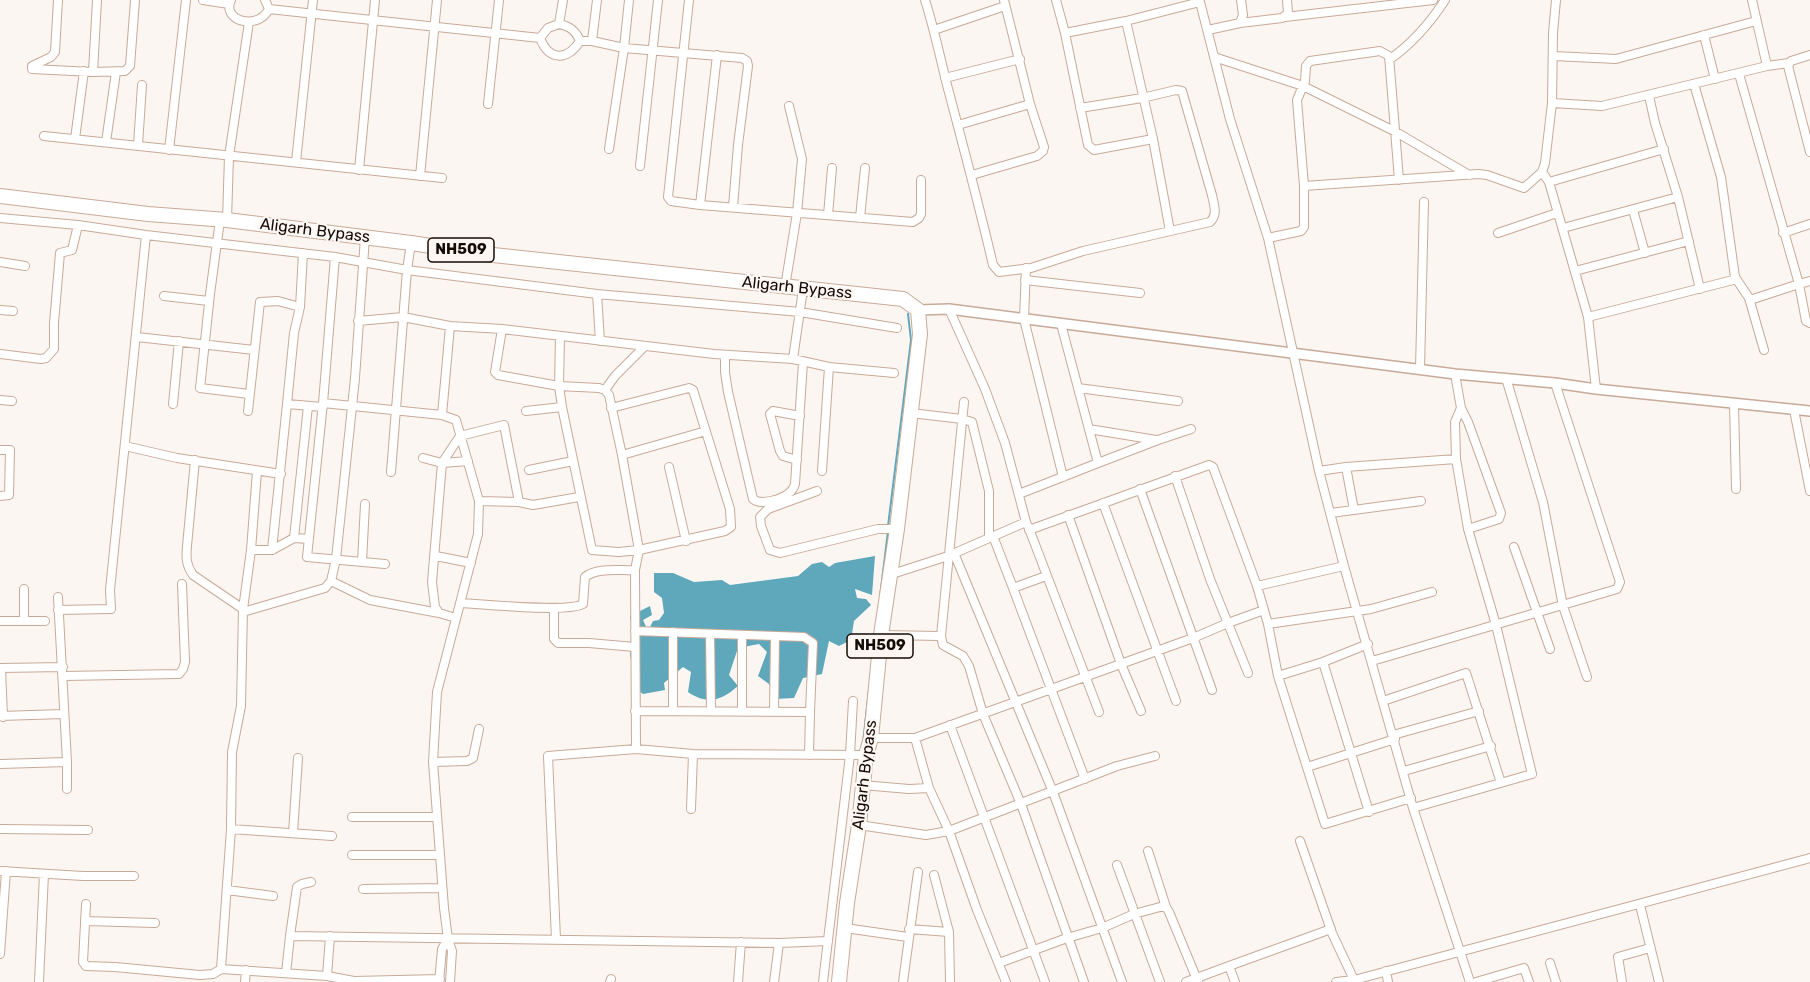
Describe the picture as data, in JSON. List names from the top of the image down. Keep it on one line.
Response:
{"streets":{"highway":["Aligarh Bypass","NH509"]}}
